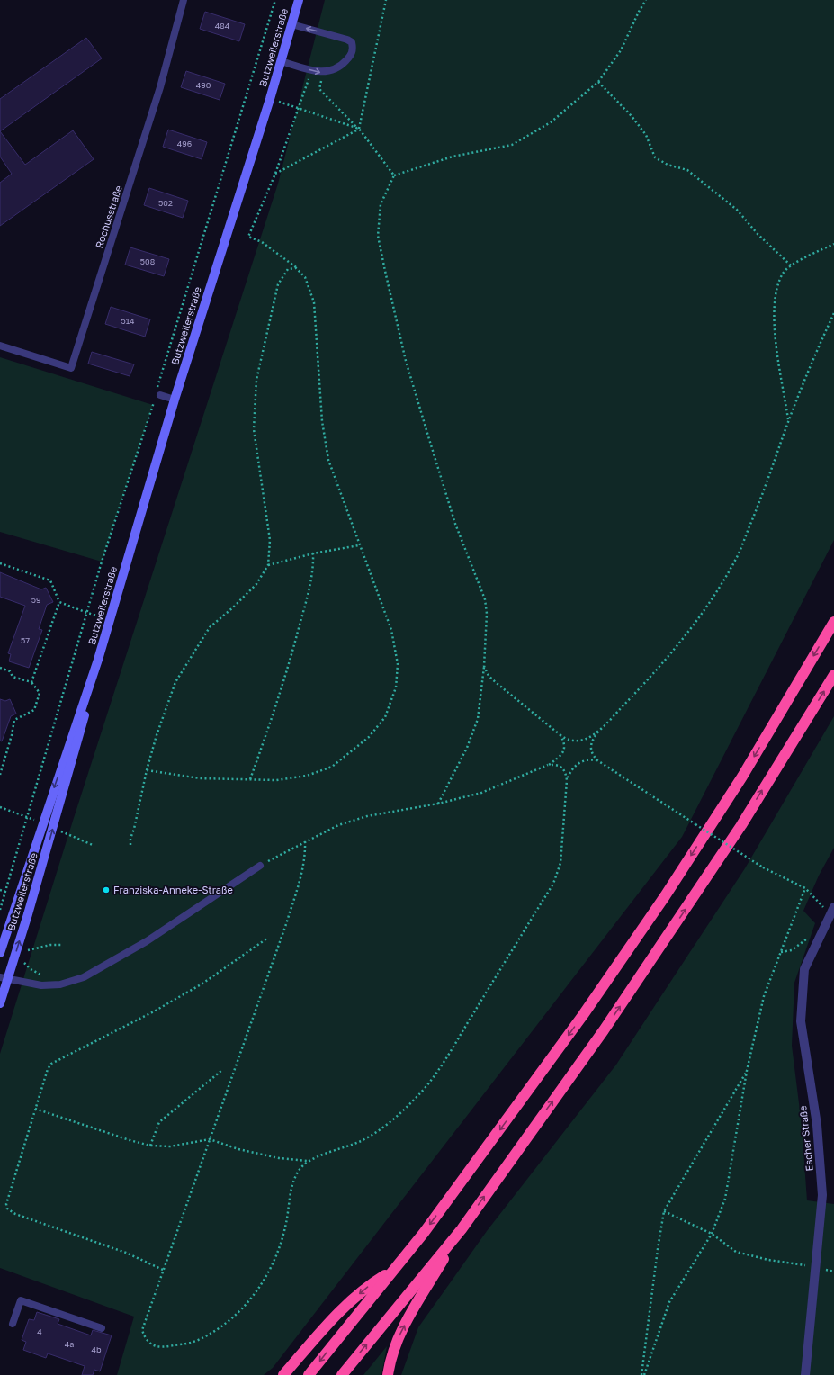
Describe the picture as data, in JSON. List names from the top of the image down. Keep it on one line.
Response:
{"streets":{"main road":["Butzweilerstraße"],"street":["Escher Straße"],"lane":["Rochusstraße"]},"places":["Franziska-Anneke-Straße"],"house_numbers":["484","490","496","502","508","514","59","57","4","4a","4b"]}
